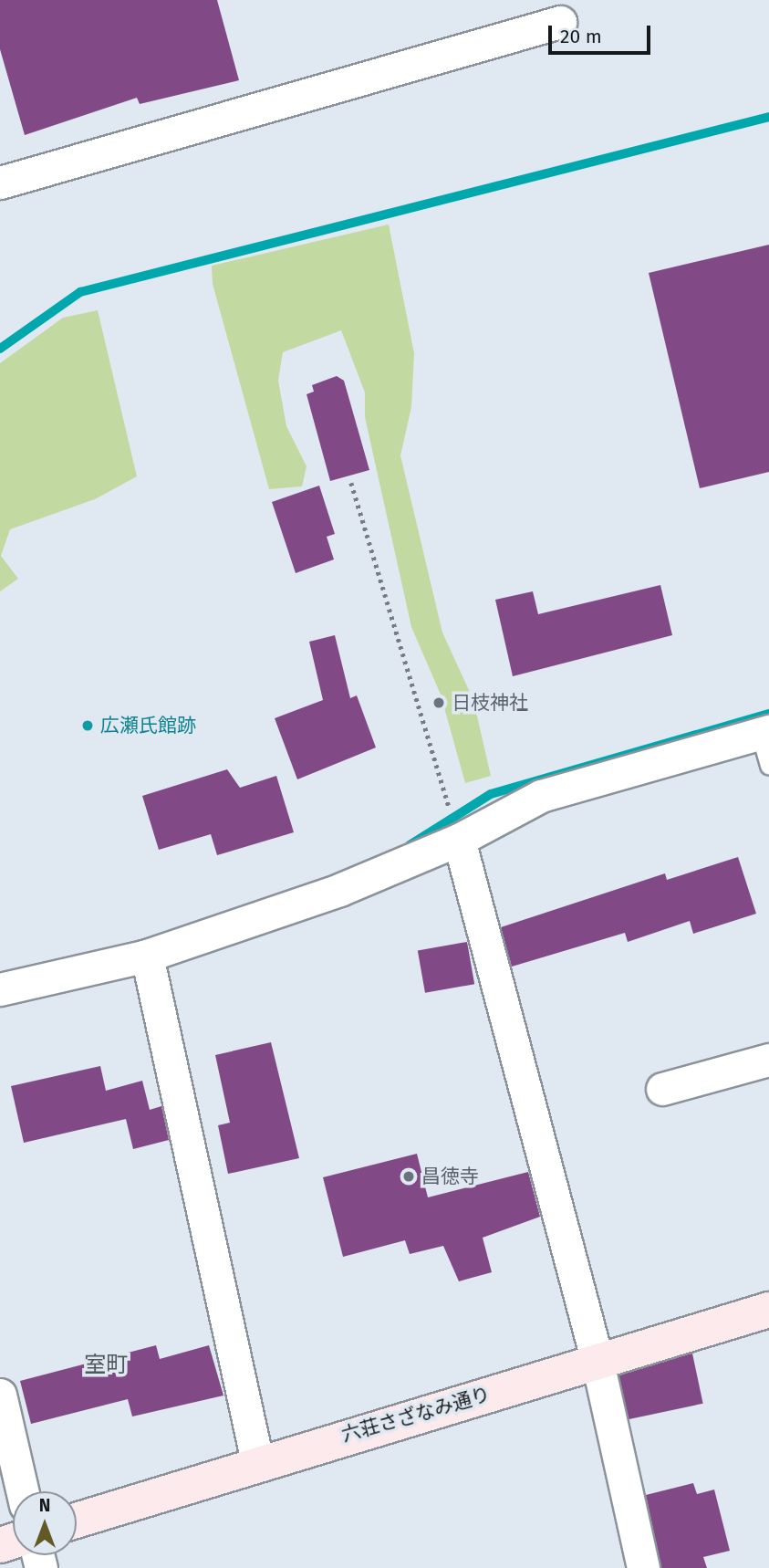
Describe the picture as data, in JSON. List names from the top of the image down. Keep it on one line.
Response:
{"streets":{"street":["六荘さざなみ通り"]},"districts":["室町"],"places":["日枝神社","広瀬氏館跡","昌徳寺"],"scale_bar":"20 m","north":"top"}
